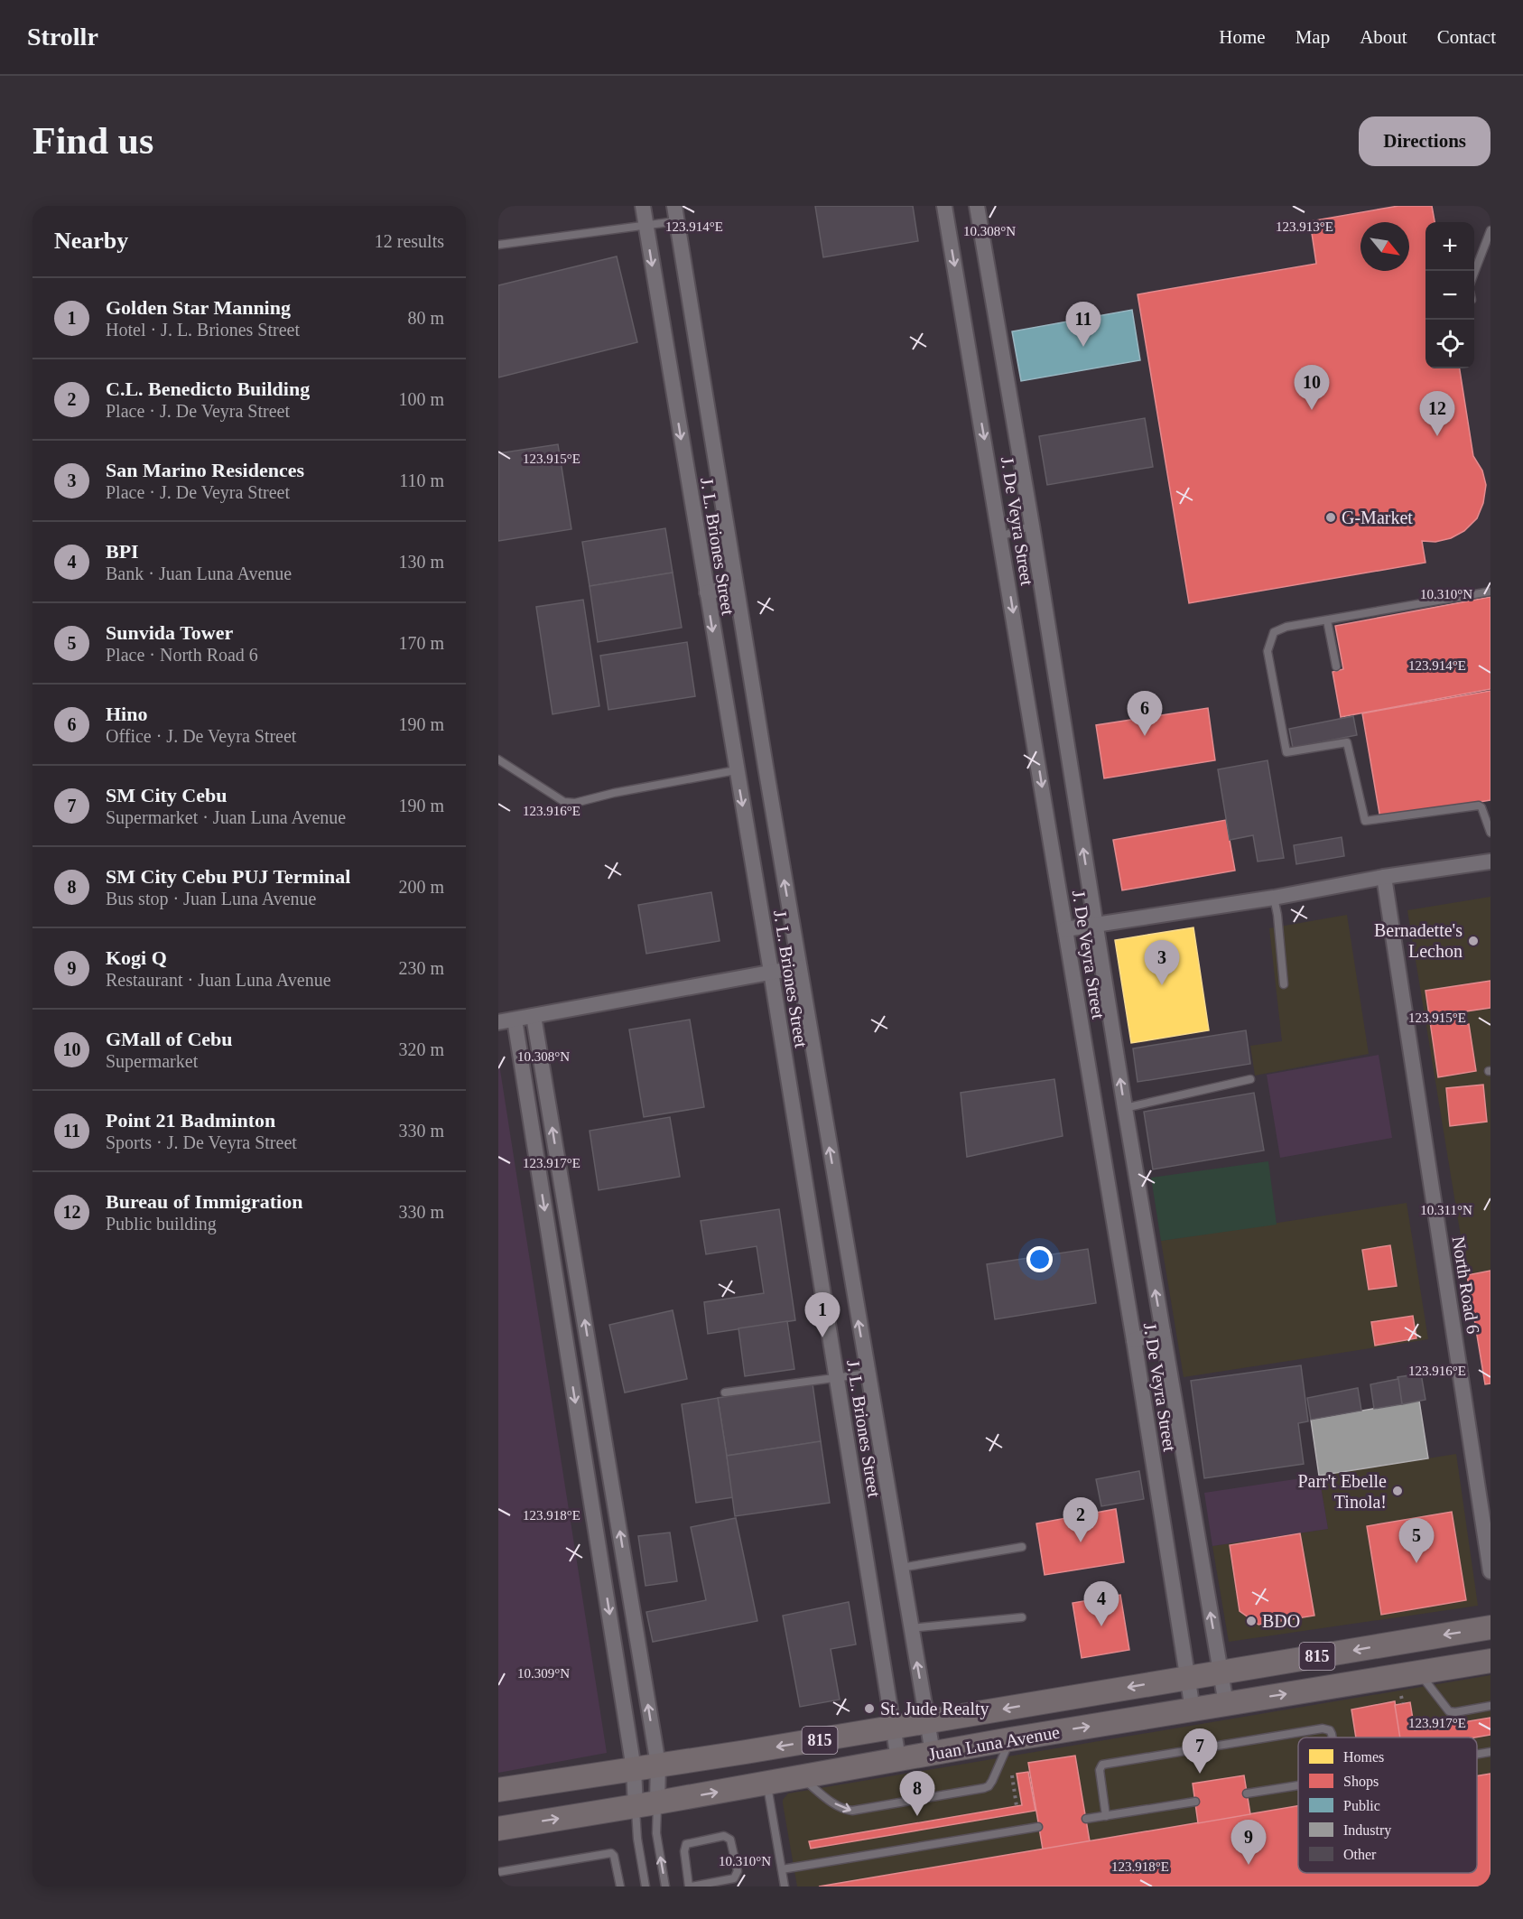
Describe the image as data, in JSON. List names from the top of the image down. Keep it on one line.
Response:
{"streets":{"main road":["815","Juan Luna Avenue"],"street":["J. De Veyra Street","J. L. Briones Street","North Road 6"]},"crossings":[["J. De Veyra Street","Juan Luna Avenue"],["J. L. Briones Street","Juan Luna Avenue"]],"places":["G-Market","Bernadette's Lechon","Parr't Ebelle Tinola!","BDO","St. Jude Realty"],"legend":["Homes","Shops","Public","Industry","Other"],"north":"bottom right","page":{"header":"Strollr","nav":["Home","Map","About","Contact"],"buttons":"Directions","title":"Find us","heading":["Nearby","12 results"],"map_buttons":["+","−"],"list":[{"mark":"1","name":"Golden Star Manning","note":"Hotel · J. L. Briones Street","value":"80 m"},{"mark":"2","name":"C.L. Benedicto Building","note":"Place · J. De Veyra Street","value":"100 m"},{"mark":"3","name":"San Marino Residences","note":"Place · J. De Veyra Street","value":"110 m"},{"mark":"4","name":"BPI","note":"Bank · Juan Luna Avenue","value":"130 m"},{"mark":"5","name":"Sunvida Tower","note":"Place · North Road 6","value":"170 m"},{"mark":"6","name":"Hino","note":"Office · J. De Veyra Street","value":"190 m"},{"mark":"7","name":"SM City Cebu","note":"Supermarket · Juan Luna Avenue","value":"190 m"},{"mark":"8","name":"SM City Cebu PUJ Terminal","note":"Bus stop · Juan Luna Avenue","value":"200 m"},{"mark":"9","name":"Kogi Q","note":"Restaurant · Juan Luna Avenue","value":"230 m"},{"mark":"10","name":"GMall of Cebu","note":"Supermarket","value":"320 m"},{"mark":"11","name":"Point 21 Badminton","note":"Sports · J. De Veyra Street","value":"330 m"},{"mark":"12","name":"Bureau of Immigration","note":"Public building","value":"330 m"}],"pins":["11","10","12","6","3","1","2","5","4","7","8","9"]},"coordinates":["123.914°E","123.913°E","10.308°N","123.915°E","10.310°N","123.916°E","123.917°E","10.311°N","123.918°E","10.309°N"]}
